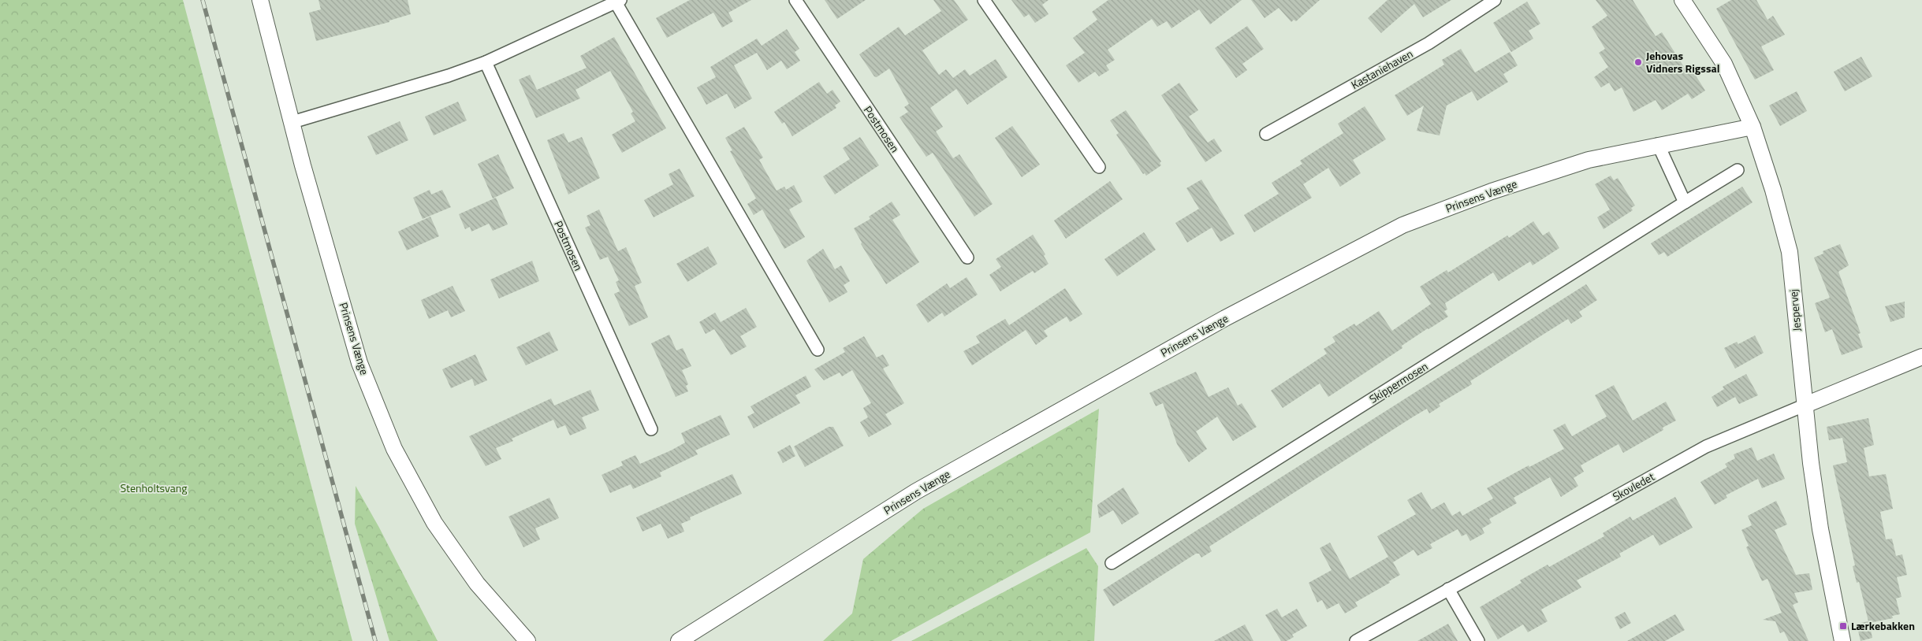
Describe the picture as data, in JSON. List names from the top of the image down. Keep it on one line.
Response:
{"streets":{"street":["Kastaniehaven","Postmosen","Prinsens Vænge","Jespervej","Skippermosen","Skovledet"]},"crossings":[["Prinsens Vænge","Jespervej"],["Jespervej","Skovledet"]],"parks":["Stenholtsvang"],"places":{"other":["Jehovas Vidners Rigssal"],"transit":["Lærkebakken"]}}
